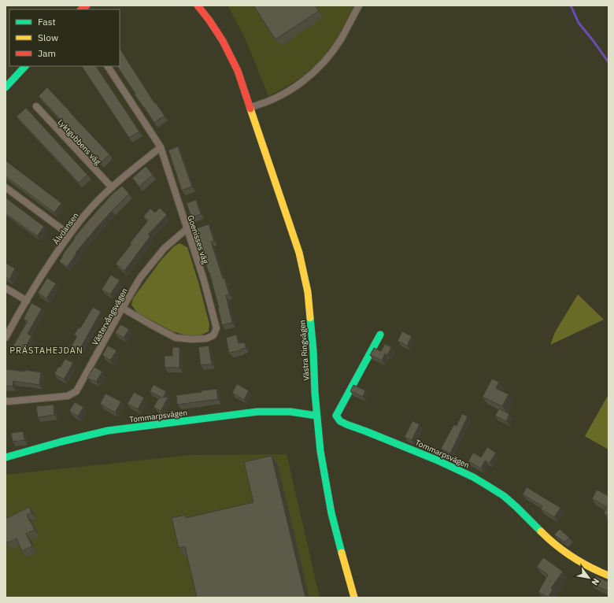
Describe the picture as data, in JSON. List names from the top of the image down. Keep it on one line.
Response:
{"streets":{"street":["Lyktgubbens väg","Älvdansen","Goenisses väg","Västervångsvägen","Västra Ringvägen","Tommarpsvägen"]},"crossings":[["Lyktgubbens väg","Älvdansen"],["Älvdansen","Goenisses väg"],["Goenisses väg","Västervångsvägen"],["Västra Ringvägen","Tommarpsvägen"]],"districts":["PRÄSTAHEJDAN"],"legend":["Fast","Slow","Jam"],"north":"bottom right"}
